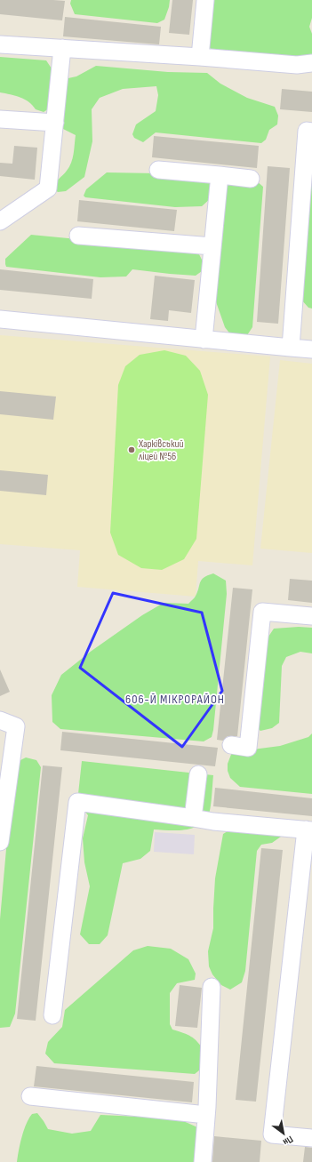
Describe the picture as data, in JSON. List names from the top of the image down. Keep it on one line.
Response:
{"districts":["606-Й МІКРОРАЙОН"],"places":["Харківський ліцей №56"],"north":"bottom right"}
